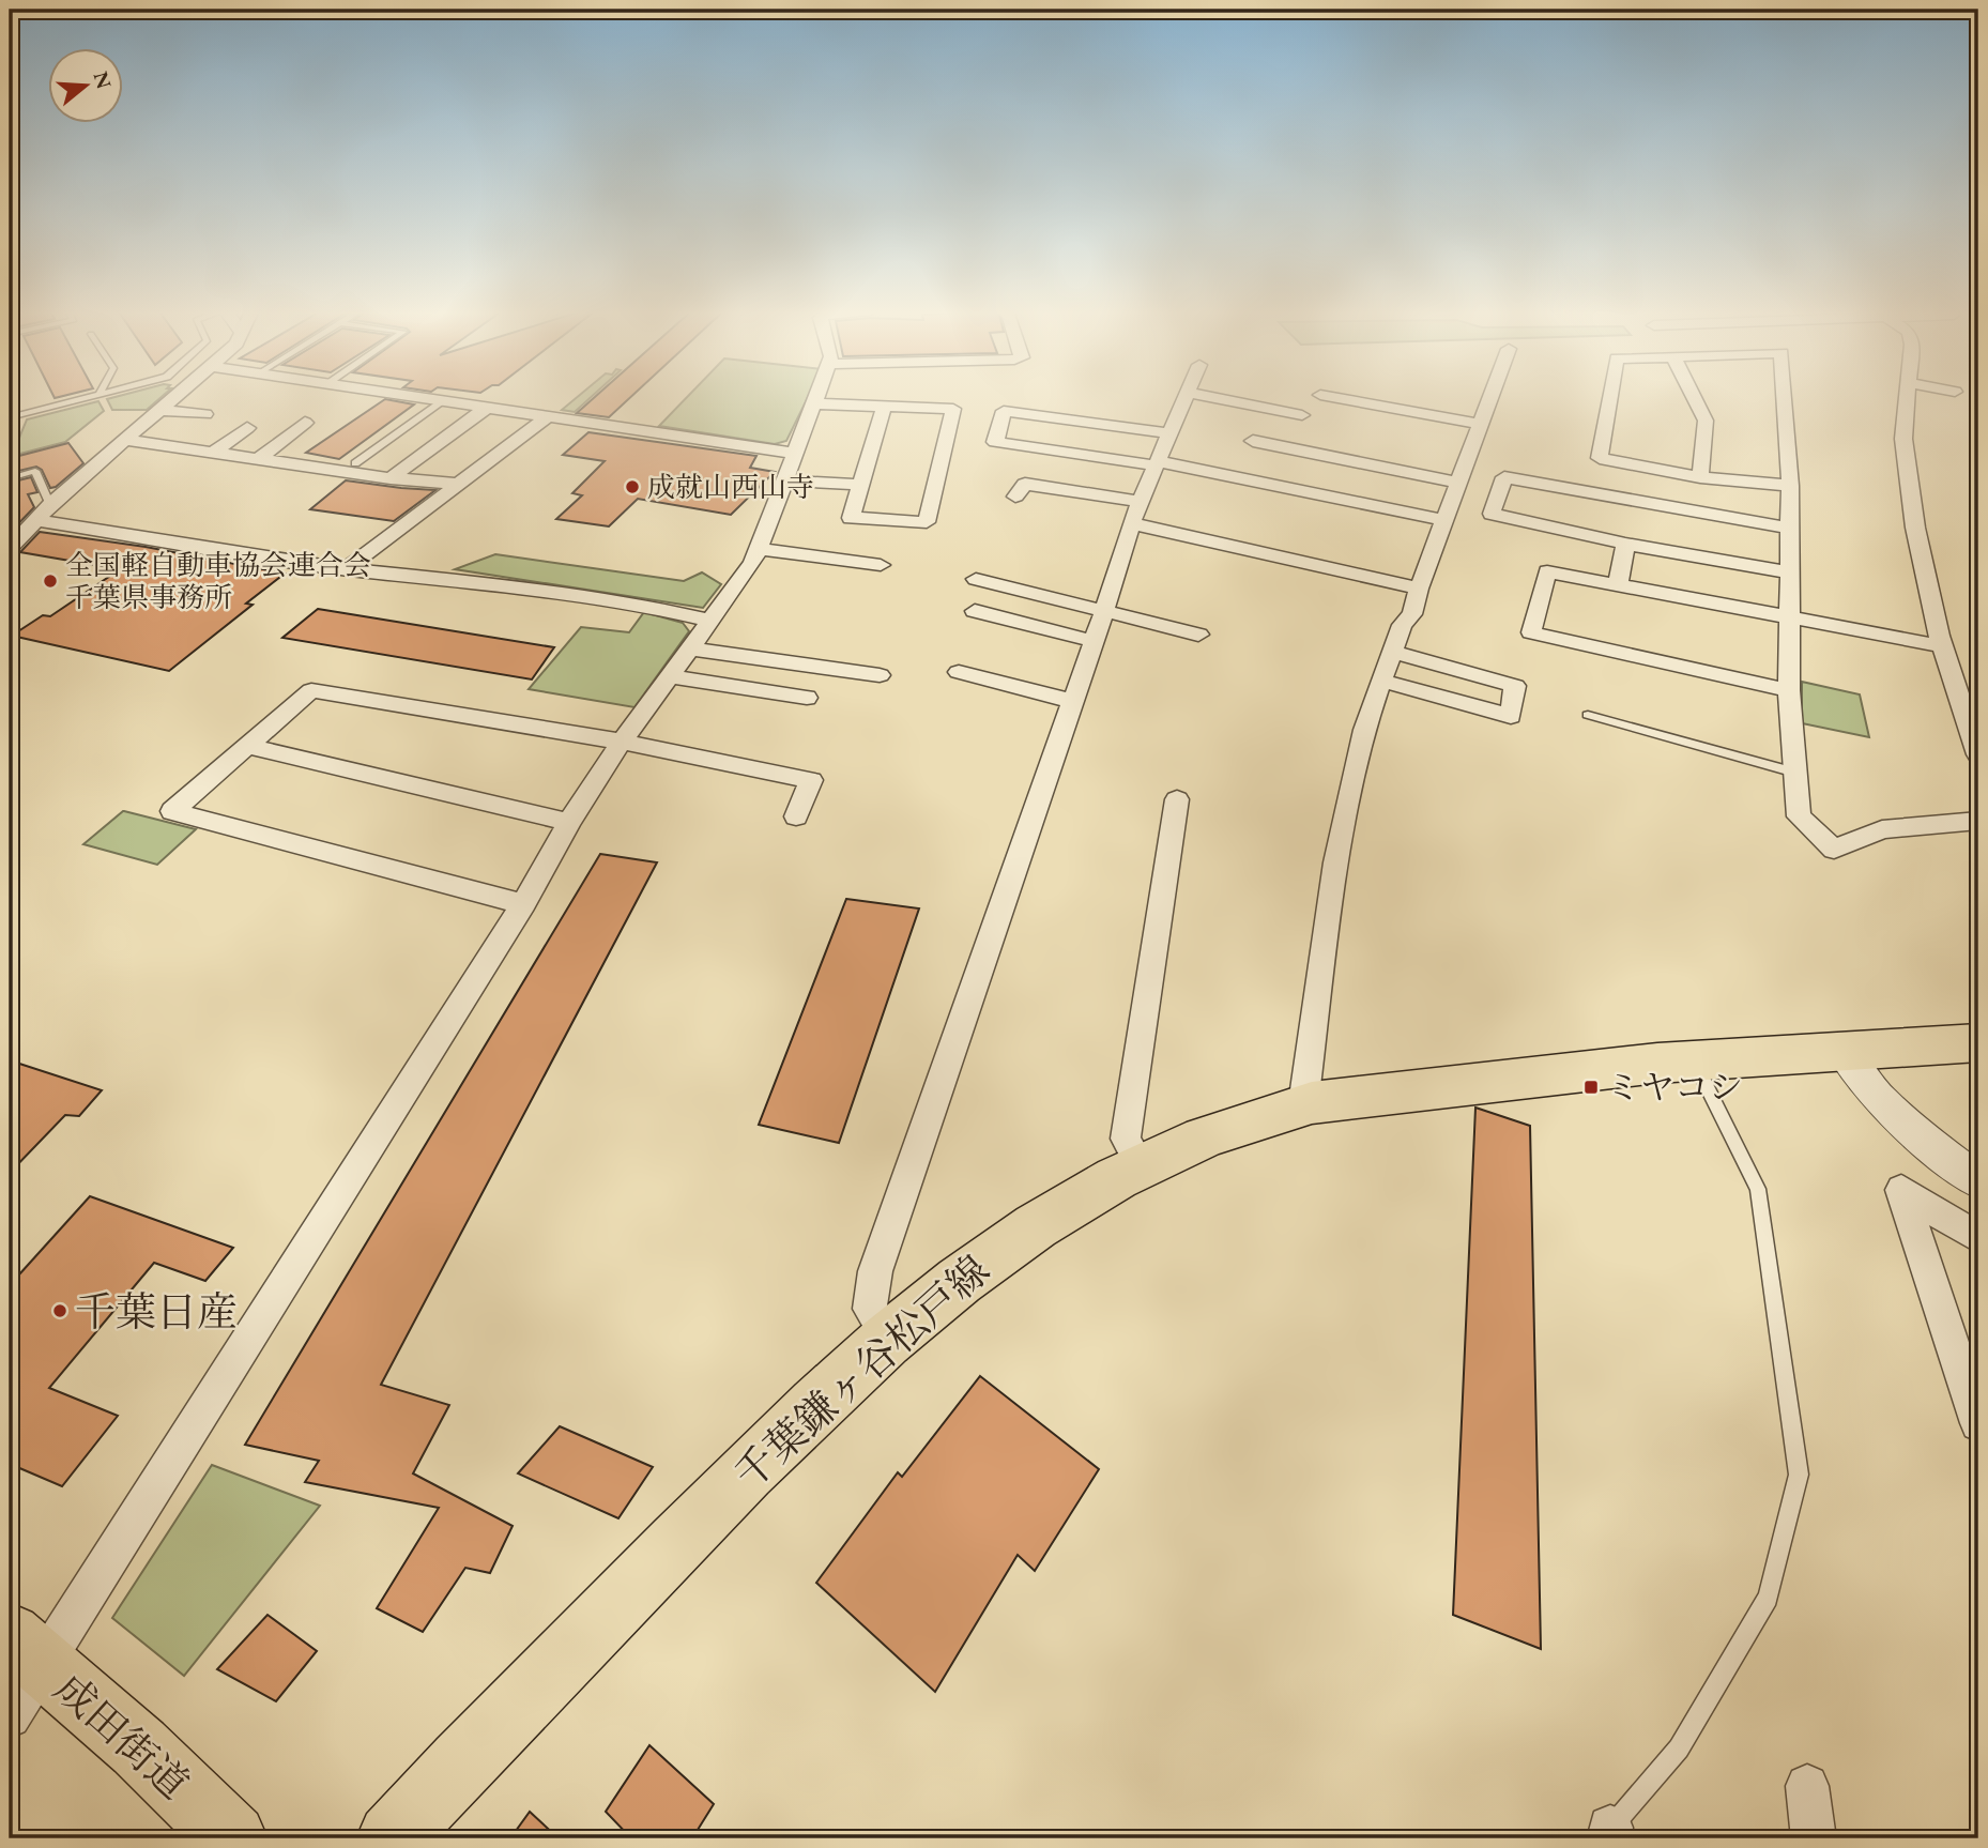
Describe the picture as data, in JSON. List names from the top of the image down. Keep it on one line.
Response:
{"streets":{"main road":["千葉鎌ヶ谷松戸線","成田街道"]},"places":{"other":["成就山西山寺","全国軽自動車協会連合会 千葉県事務所","千葉日産"],"transit":["ミヤコシ"]},"north":"right"}
